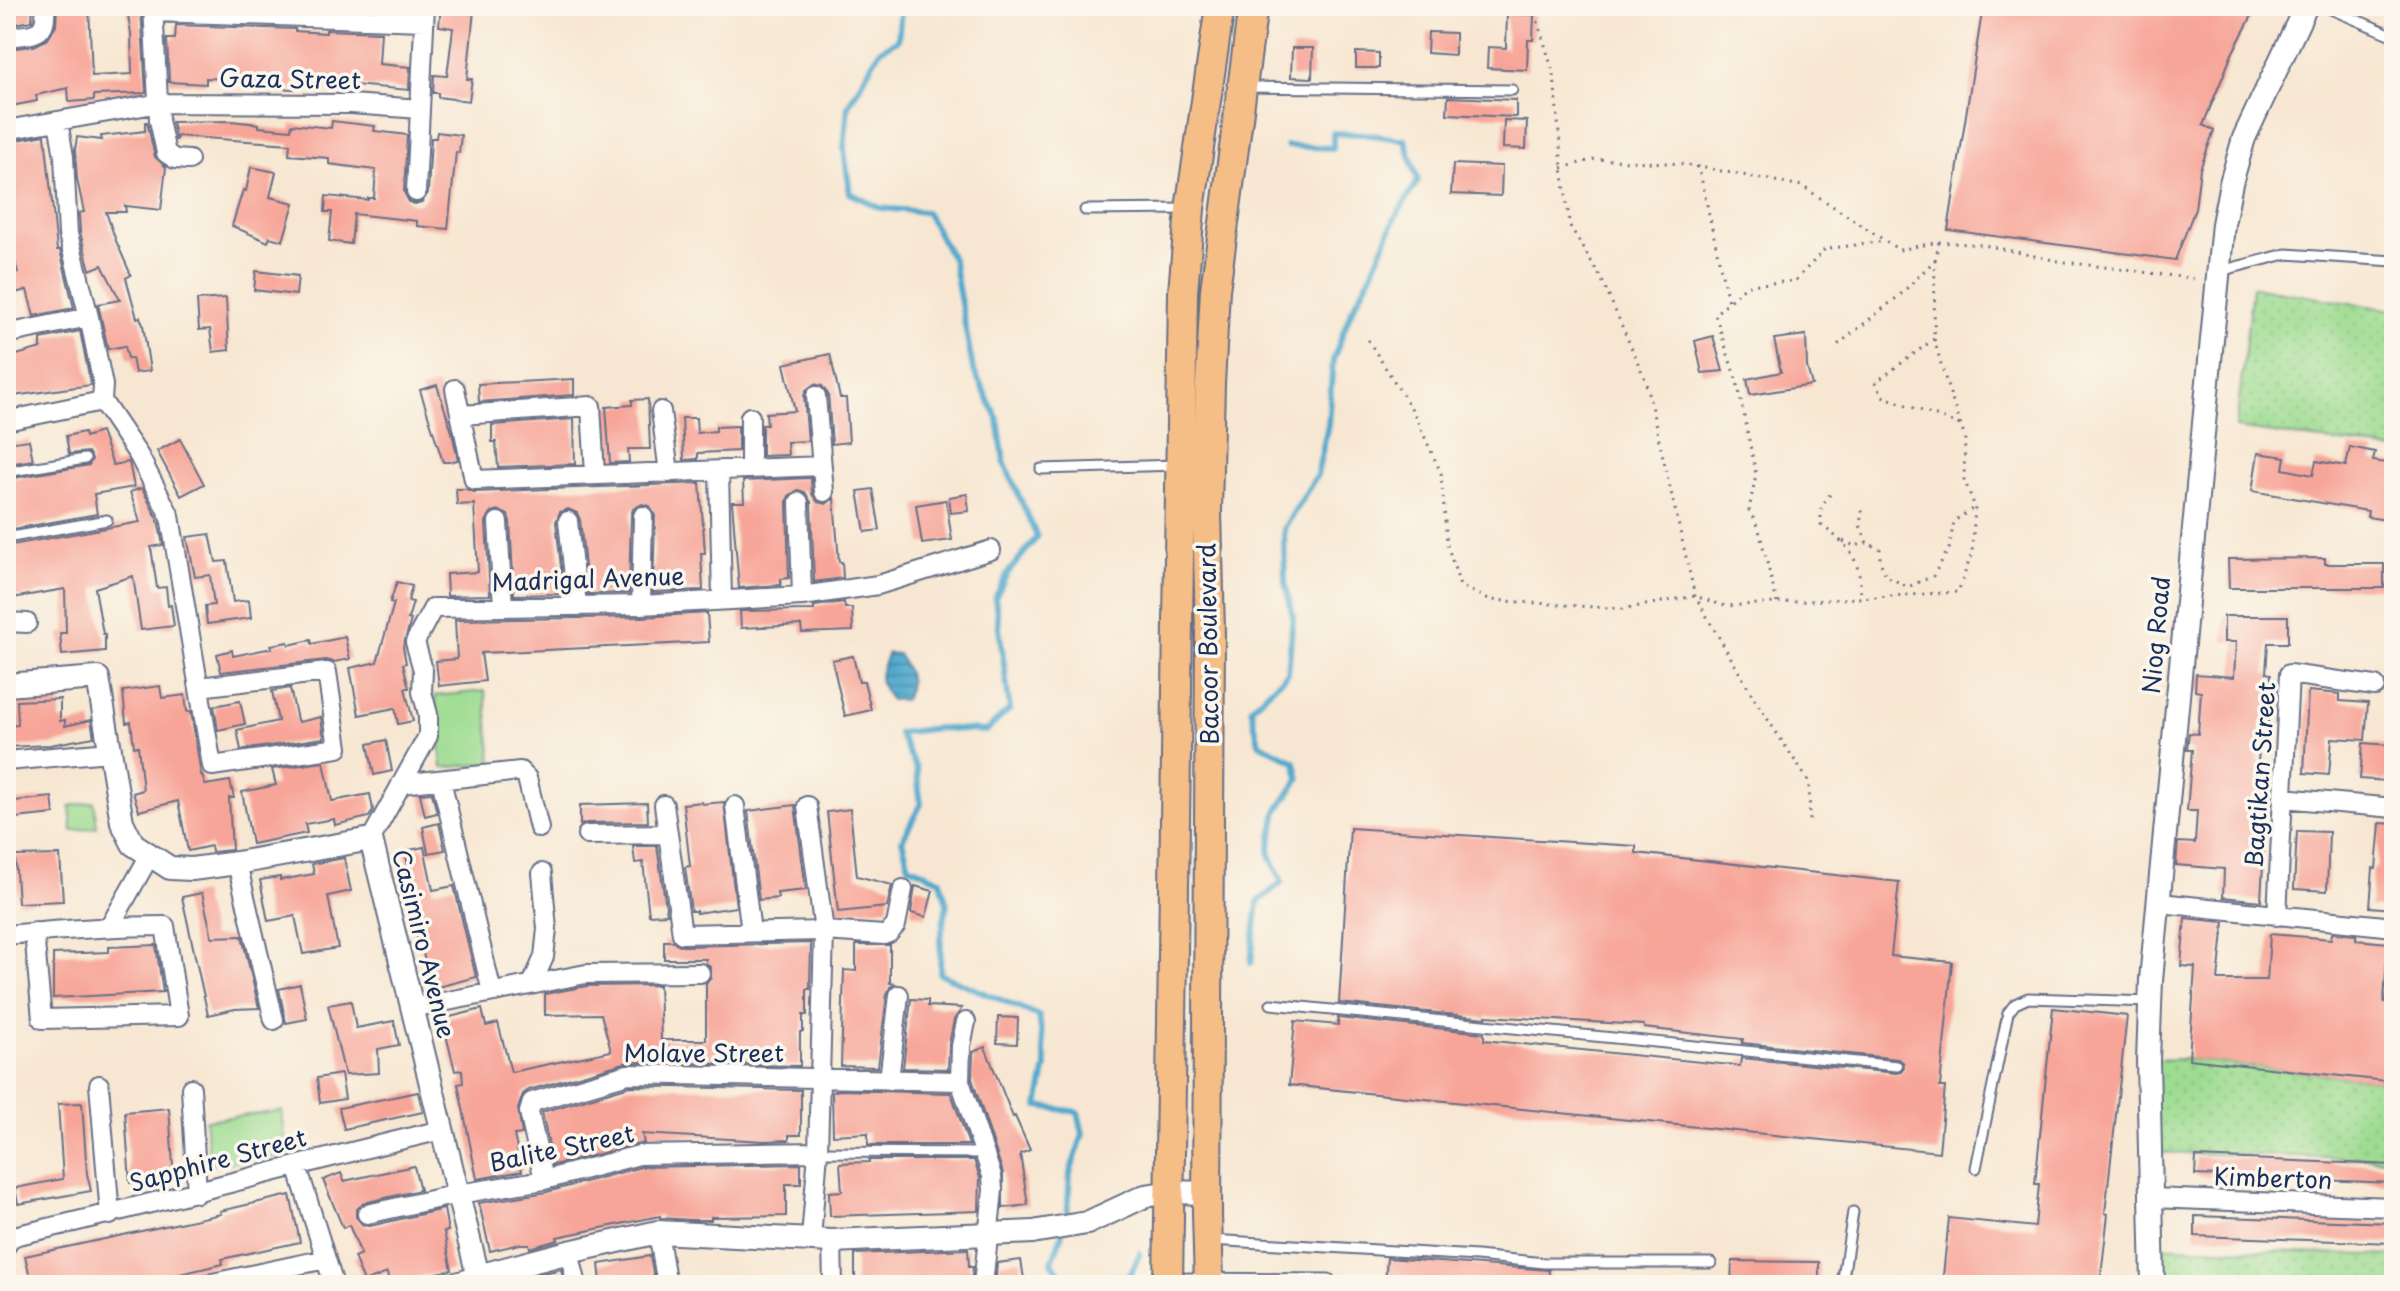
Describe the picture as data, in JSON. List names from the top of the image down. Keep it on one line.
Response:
{"streets":{"main road":["Bacoor Boulevard"],"street":["Gaza Street","Madrigal Avenue","Niog Road","Bagtikan Street","Casimiro Avenue","Molave Street","Balite Street","Sapphire Street","Kimberton"]},"crossings":[["Madrigal Avenue","Casimiro Avenue"],["Niog Road","Kimberton"],["Casimiro Avenue","Balite Street"],["Casimiro Avenue","Sapphire Street"],["Molave Street","Balite Street"]]}
